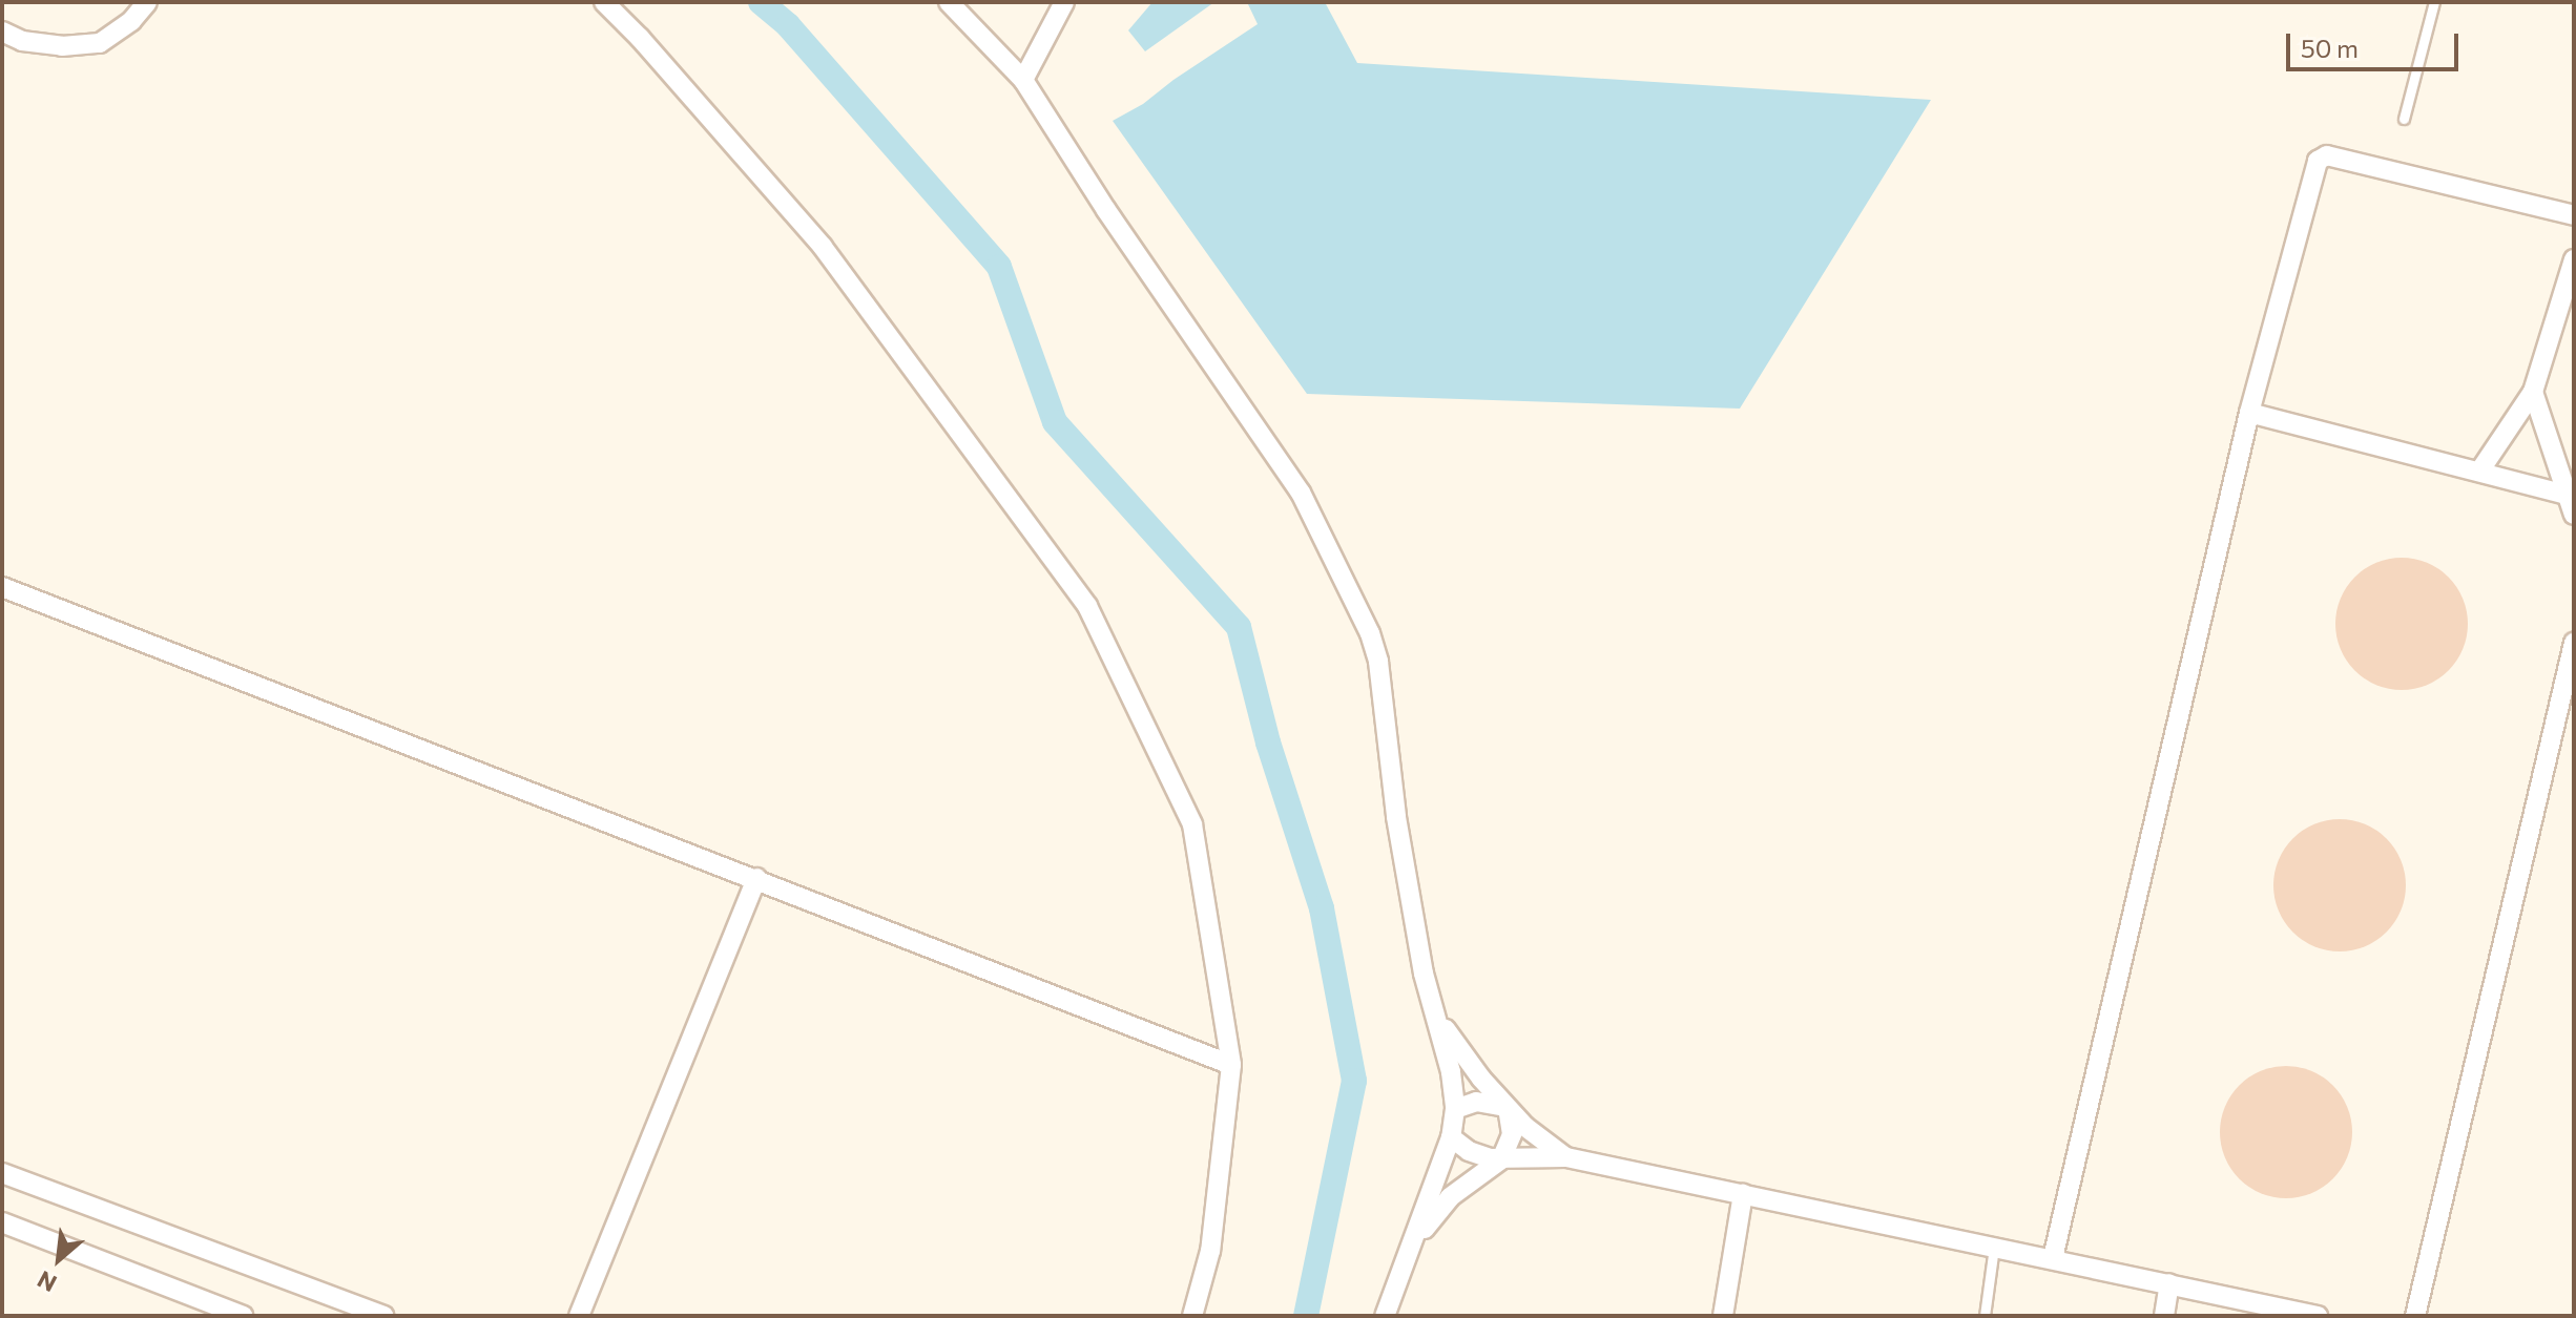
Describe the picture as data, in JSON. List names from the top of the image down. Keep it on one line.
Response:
{"scale_bar":"50 m","north":"bottom left"}
